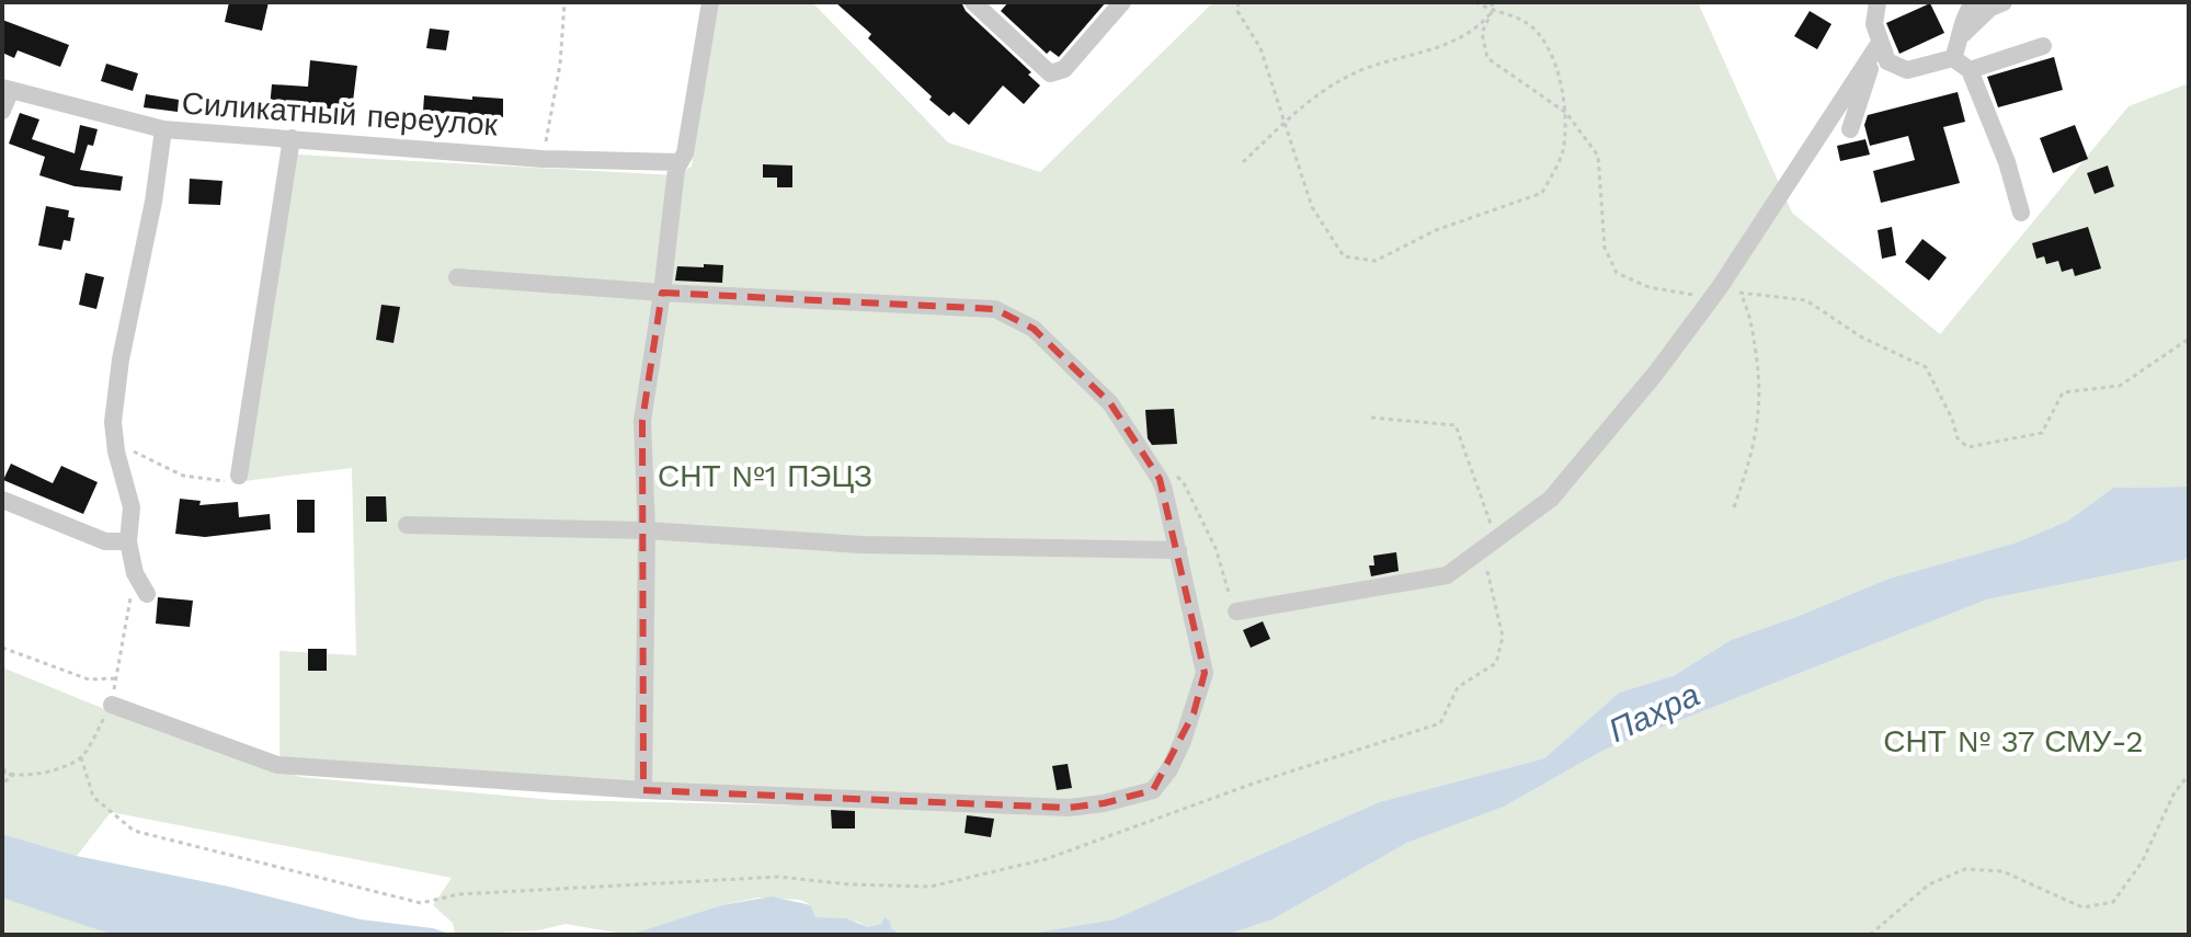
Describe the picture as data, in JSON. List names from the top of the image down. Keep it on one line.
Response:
{"streets":{"street":["Силикатный переулок"]},"water":["Пахра"],"parks":["СНТ №1 ПЭЦЗ","СНТ № 37 СМУ-2"]}
